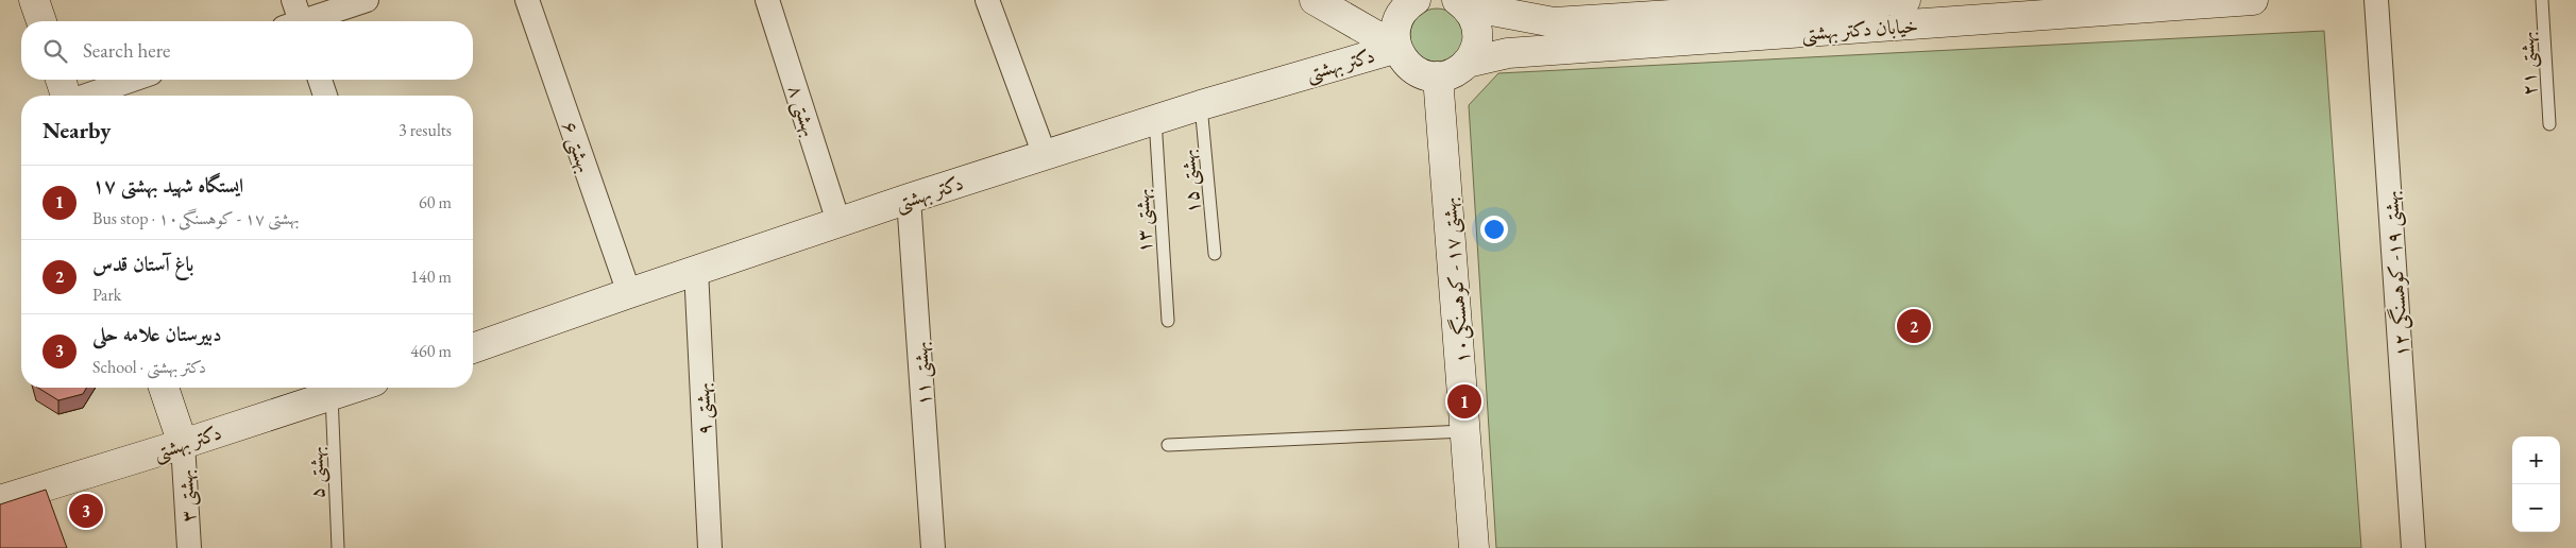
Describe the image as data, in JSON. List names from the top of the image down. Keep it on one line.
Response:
{"streets":{"street":["خیابان دکتر بهشتی","دکتر بهشتی","بهشتی ۸","بهشتی ۶","بهشتی ۱۹- کوهسنگی ۱۲","بهشتی ۱۷ - کوهسنگی۱۰","بهشتی ۱۱","بهشتی ۹","بهشتی ۳"],"lane":["بهشتی ۲۱","بهشتی ۱۵","بهشتی ۱۳","بهشتی ۵"]},"crossings":[["خیابان دکتر بهشتی","بهشتی ۱۷ - کوهسنگی۱۰"],["دکتر بهشتی","بهشتی ۸"],["دکتر بهشتی","بهشتی ۶"],["دکتر بهشتی","بهشتی ۱۵"],["دکتر بهشتی","بهشتی ۱۳"],["دکتر بهشتی","بهشتی ۱۱"],["دکتر بهشتی","بهشتی ۹"],["دکتر بهشتی","بهشتی ۵"],["دکتر بهشتی","بهشتی ۳"]],"page":{"search":"Search here","heading":["Nearby","3 results"],"list":[{"mark":"1","name":"ایستگاه شهید بهشتی ۱۷","note":"Bus stop · بهشتی ۱۷ - کوهسنگی۱۰","value":"60 m"},{"mark":"2","name":"باغ آستان قدس","note":"Park","value":"140 m"},{"mark":"3","name":"دبیرستان علامه حلی","note":"School · دکتر بهشتی","value":"460 m"}],"pins":["2","1","3"],"map_buttons":["+","−"]}}
